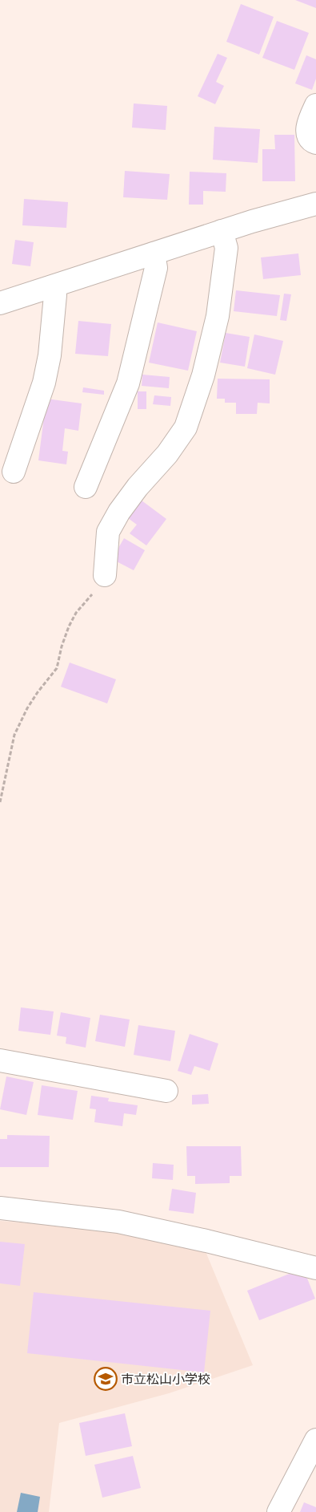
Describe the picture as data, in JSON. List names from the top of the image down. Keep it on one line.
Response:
{"places":{"school or university":["市立松山小学校"]}}
